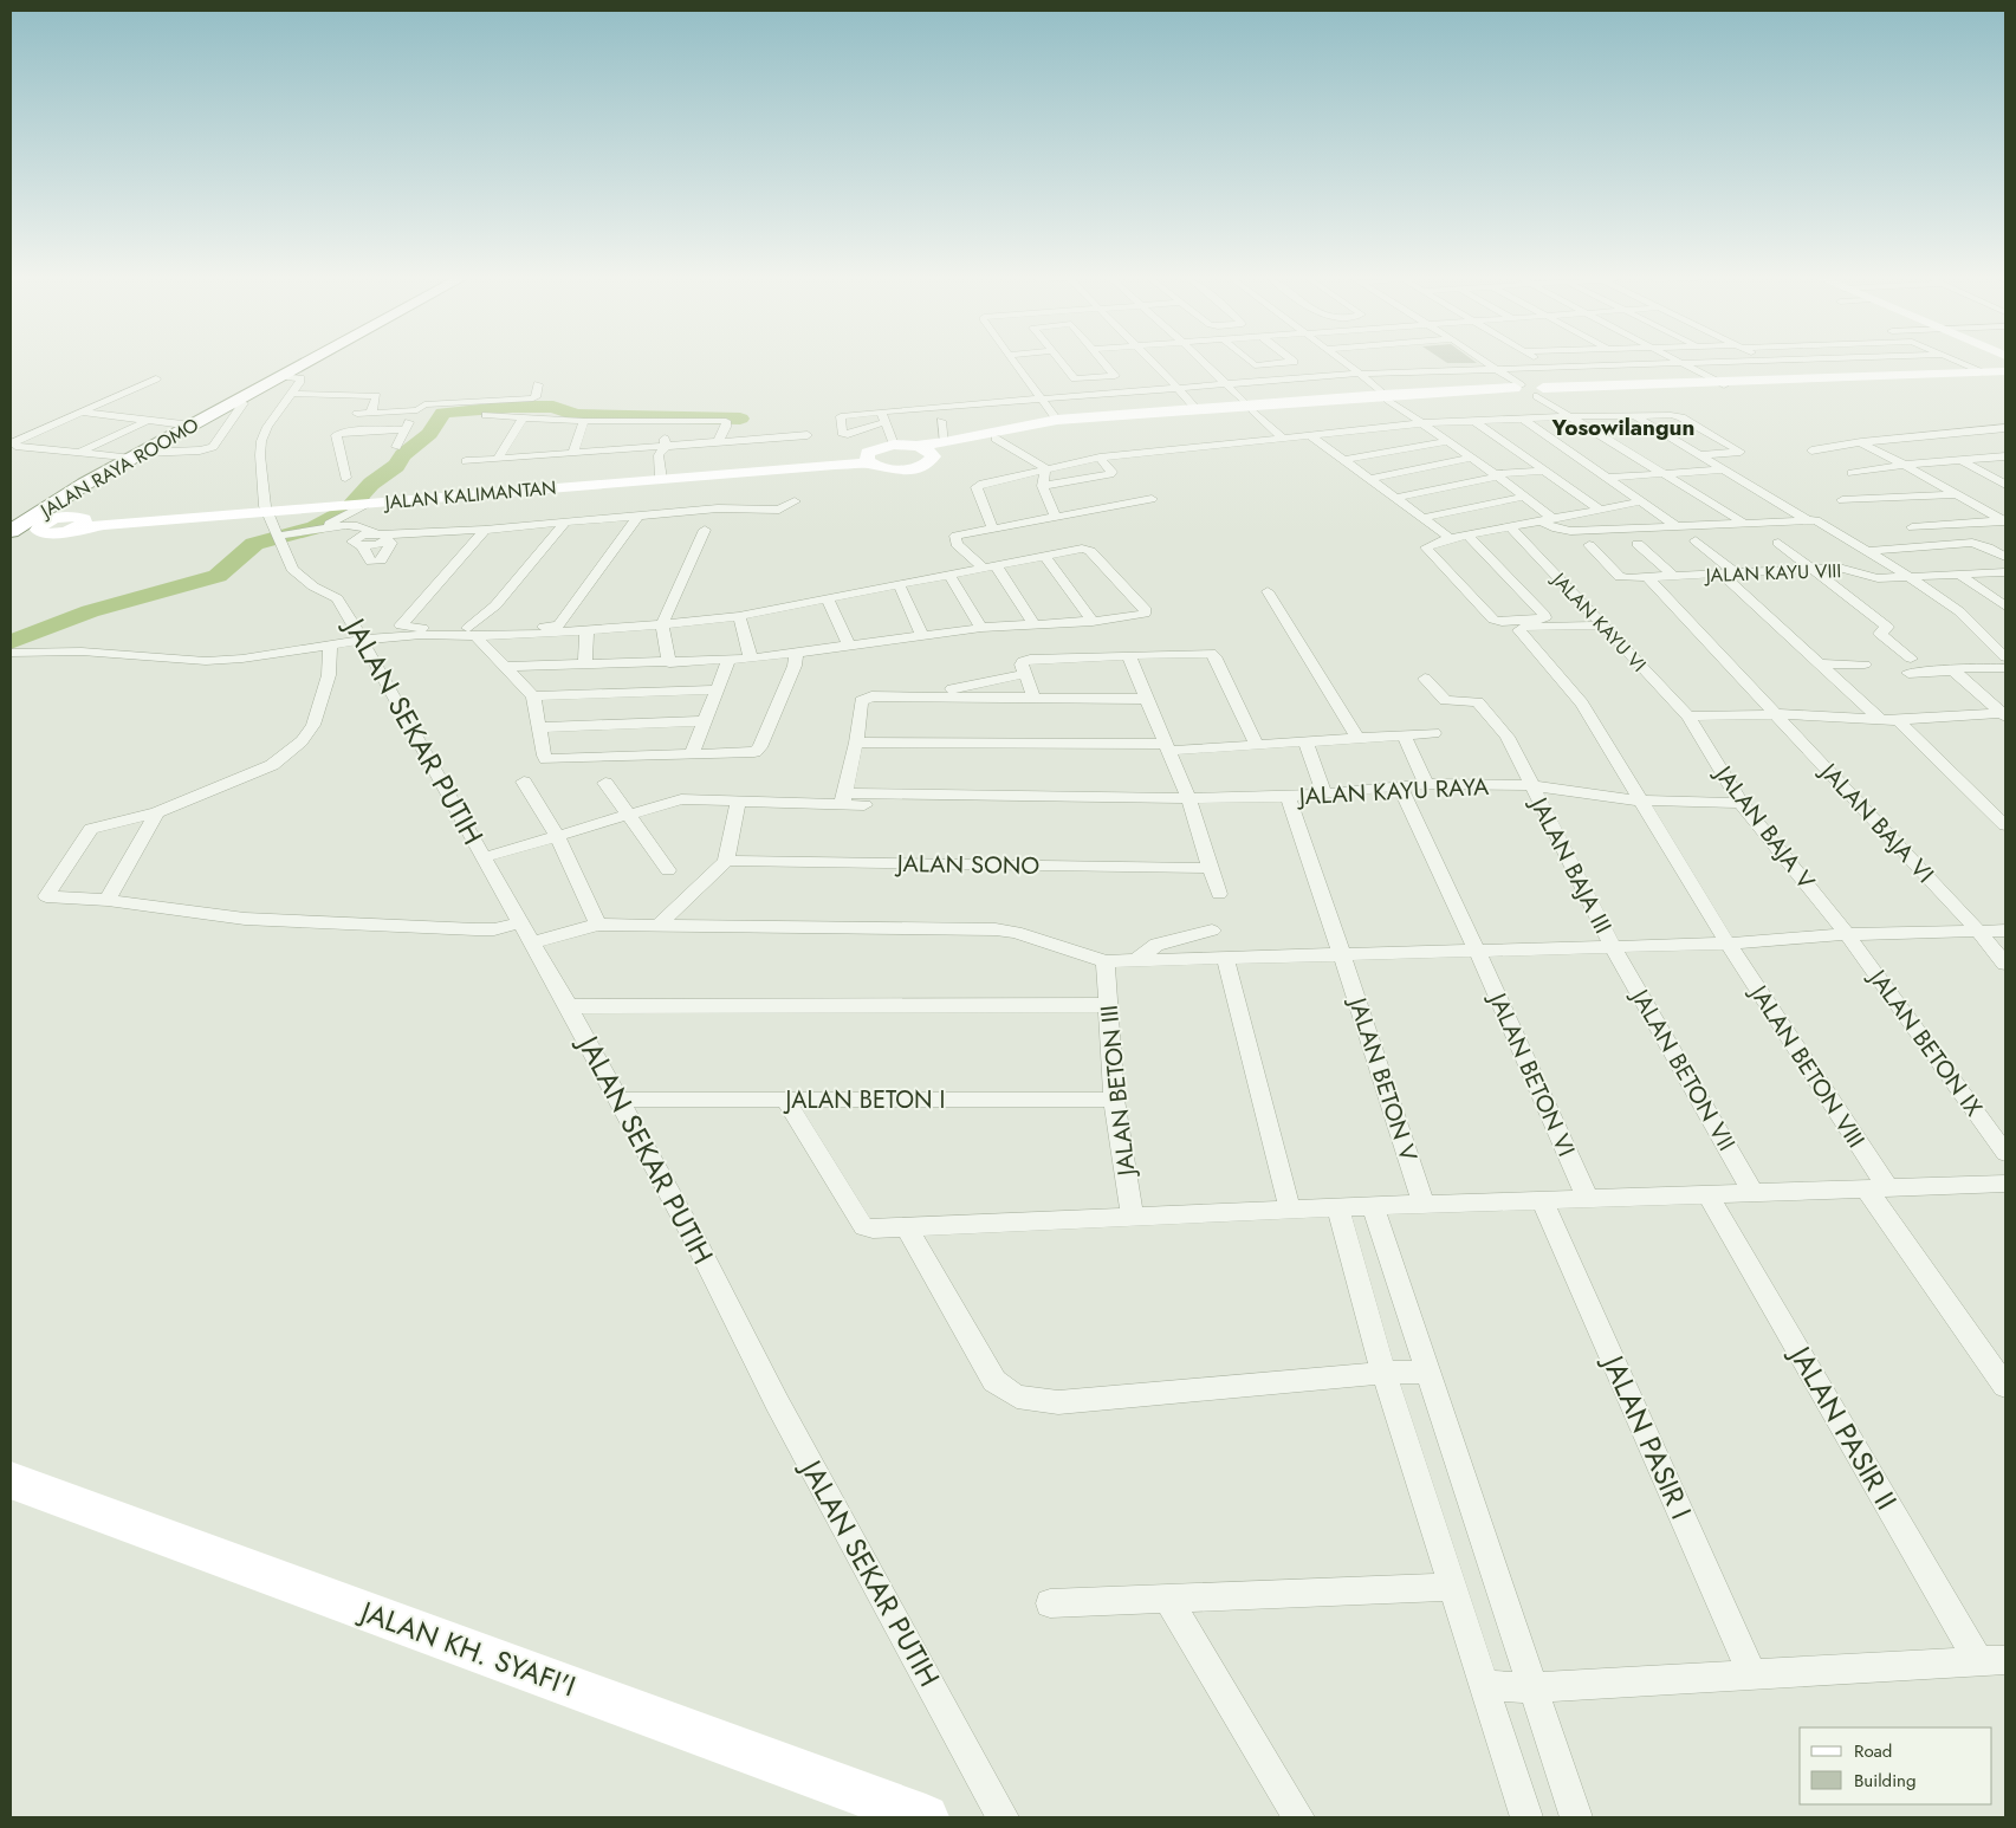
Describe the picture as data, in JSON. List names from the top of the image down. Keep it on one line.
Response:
{"streets":{"highway":["JALAN RAYA ROOMO"],"main road":["JALAN KALIMANTAN","JALAN KH. SYAFI'I"],"street":["JALAN KAYU VIII","JALAN KAYU VI","JALAN SEKAR PUTIH","JALAN KAYU RAYA","JALAN BAJA VI","JALAN BAJA V","JALAN SONO","JALAN BAJA III","JALAN BETON IX","JALAN BETON VIII","JALAN BETON VII","JALAN BETON VI","JALAN BETON V","JALAN BETON III","JALAN BETON I","JALAN PASIR II","JALAN PASIR I"]},"crossings":[["JALAN RAYA ROOMO","JALAN KALIMANTAN"],["JALAN KALIMANTAN","JALAN SEKAR PUTIH"],["JALAN KAYU VIII","JALAN BAJA VI"],["JALAN KAYU VI","JALAN BAJA V"],["JALAN KAYU VI","JALAN BETON VIII"],["JALAN SEKAR PUTIH","JALAN KAYU RAYA"],["JALAN SEKAR PUTIH","JALAN BETON I"],["JALAN KAYU RAYA","JALAN BAJA V"],["JALAN KAYU RAYA","JALAN BAJA III"],["JALAN KAYU RAYA","JALAN BETON VIII"],["JALAN KAYU RAYA","JALAN BETON VI"],["JALAN KAYU RAYA","JALAN BETON V"],["JALAN BAJA V","JALAN BETON IX"],["JALAN BAJA III","JALAN BETON VII"],["JALAN BETON III","JALAN BETON I"]],"districts":["Yosowilangun"],"legend":["Road","Building"]}
